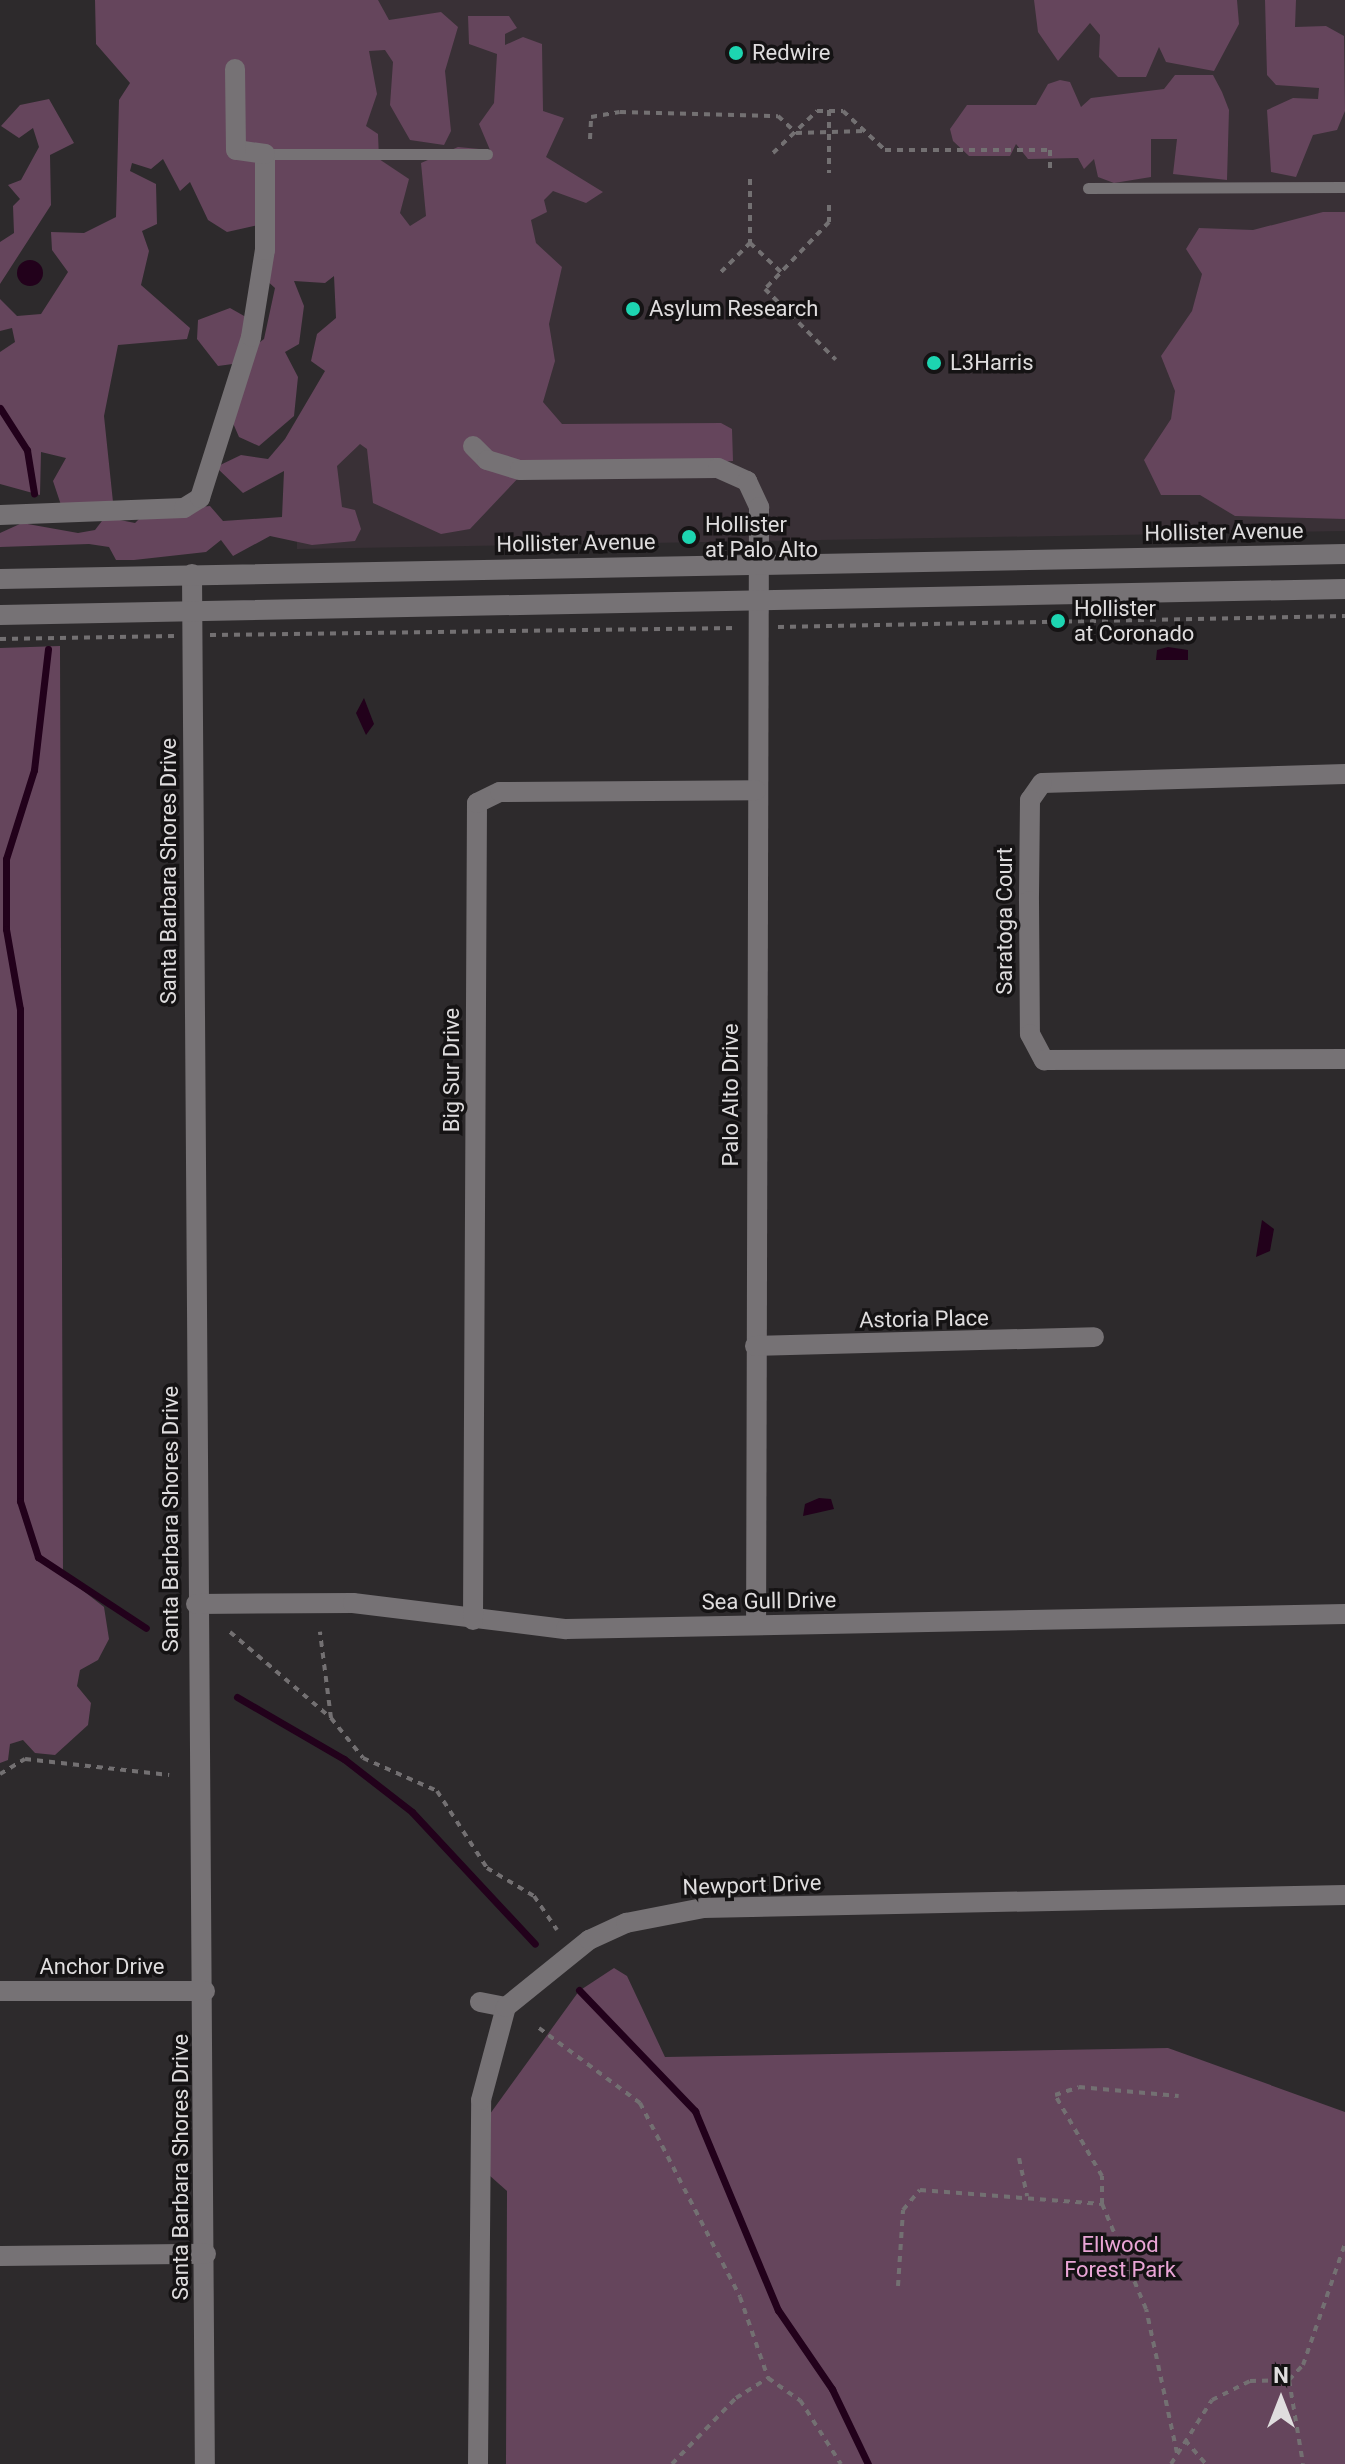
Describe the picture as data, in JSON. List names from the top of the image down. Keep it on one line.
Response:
{"streets":{"street":["Hollister Avenue","Santa Barbara Shores Drive","Saratoga Court","Big Sur Drive","Palo Alto Drive","Astoria Place","Sea Gull Drive","Newport Drive","Anchor Drive"]},"crossings":[["Hollister Avenue","Santa Barbara Shores Drive"],["Hollister Avenue","Palo Alto Drive"],["Santa Barbara Shores Drive","Sea Gull Drive"],["Santa Barbara Shores Drive","Anchor Drive"],["Big Sur Drive","Palo Alto Drive"],["Big Sur Drive","Sea Gull Drive"],["Palo Alto Drive","Astoria Place"],["Palo Alto Drive","Sea Gull Drive"]],"parks":["Ellwood Forest Park"],"places":["Redwire","Asylum Research","L3Harris","Hollister at Palo Alto","Hollister at Coronado"],"north":"top"}
